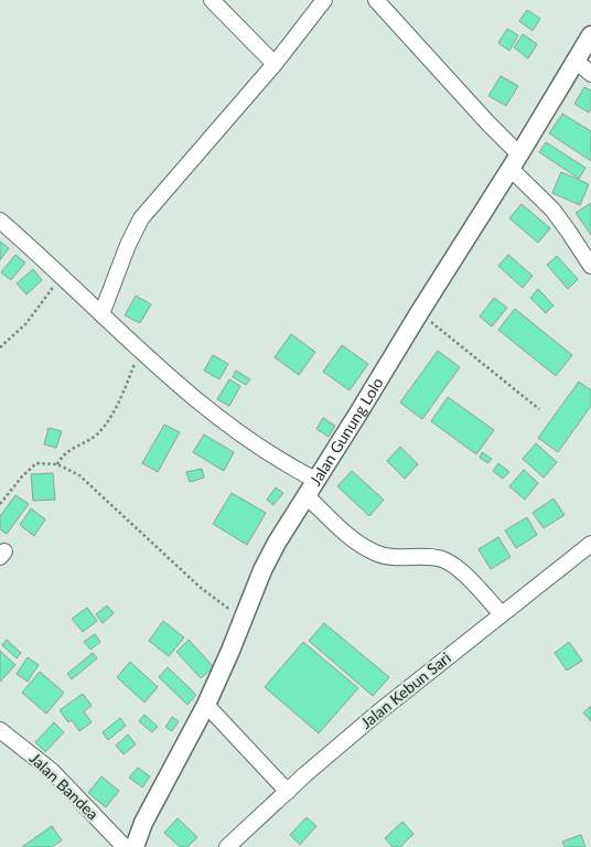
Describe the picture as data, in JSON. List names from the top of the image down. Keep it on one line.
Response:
{"streets":{"street":["Jalan Gunung Lolo","Jalan Kebun Sari","Jalan Bandea"]}}
